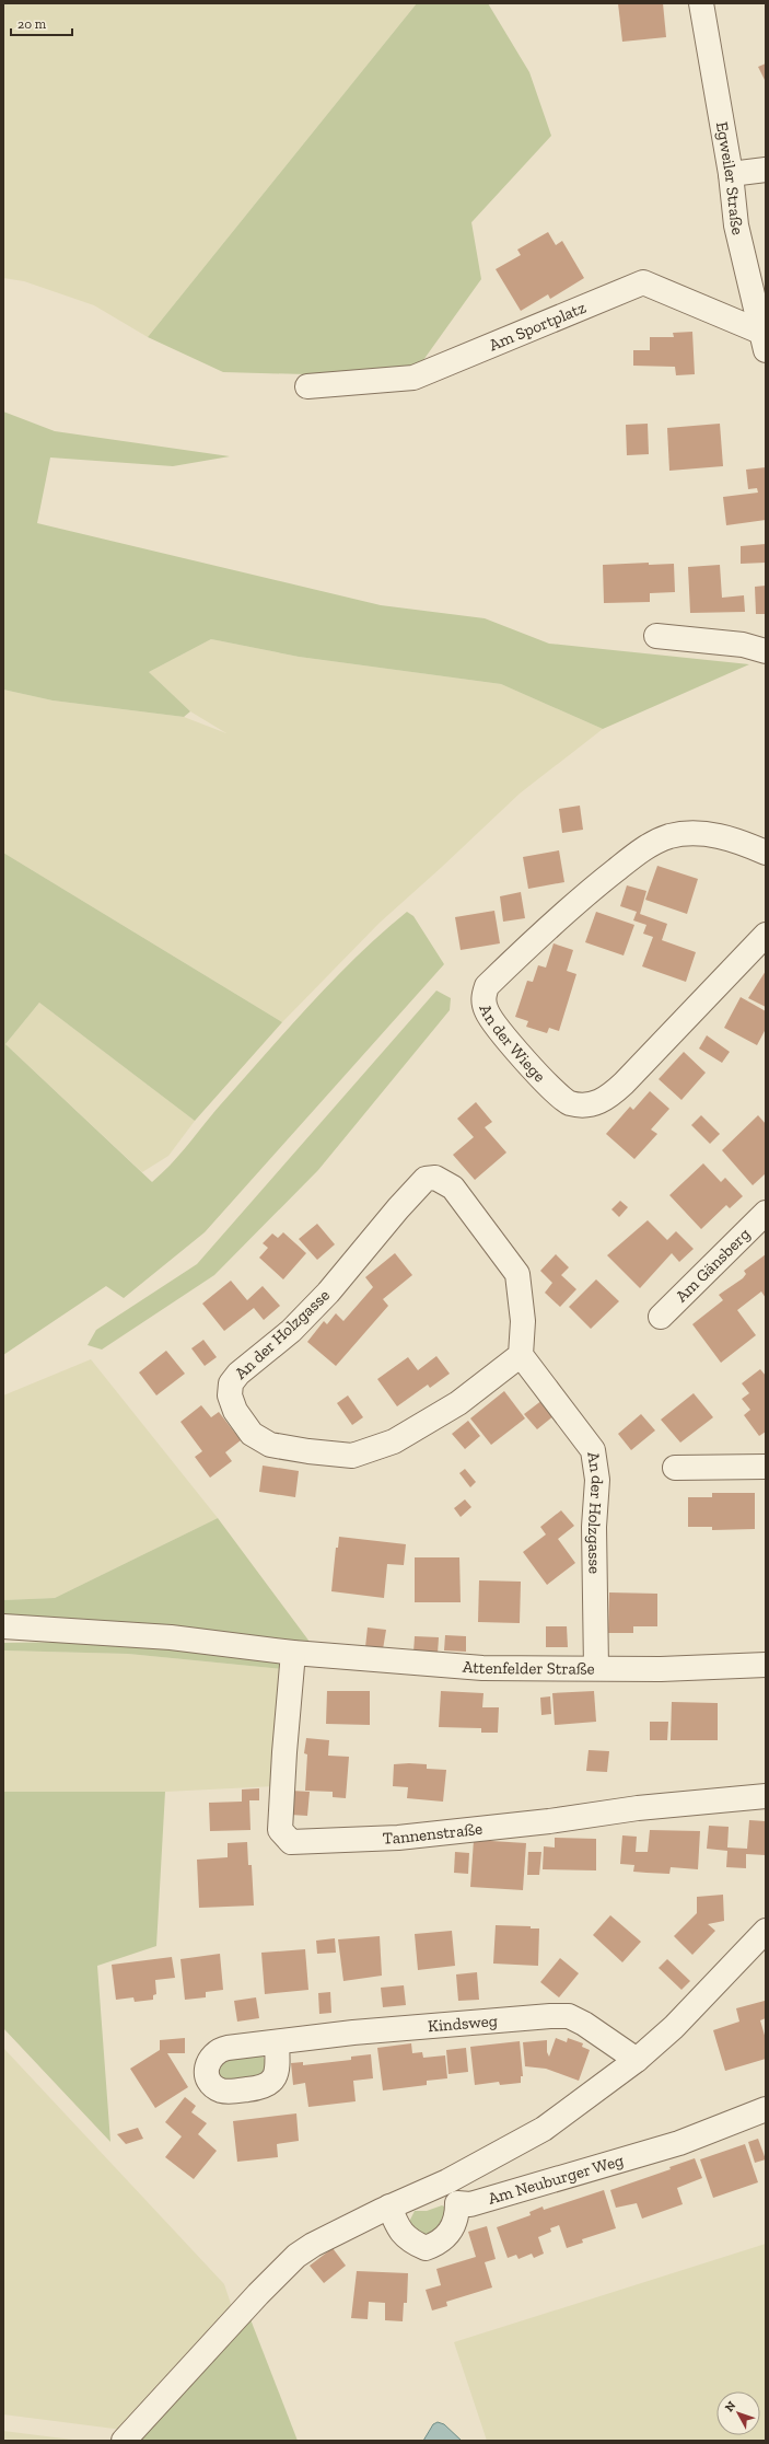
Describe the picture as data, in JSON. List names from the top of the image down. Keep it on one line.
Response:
{"streets":{"street":["Egweiler Straße","Am Sportplatz","An der Wiege","Am Gänsberg","An der Holzgasse","Attenfelder Straße","Tannenstraße","Kindsweg","Am Neuburger Weg"]},"crossings":[["Egweiler Straße","Am Sportplatz"],["An der Holzgasse","Attenfelder Straße"],["Attenfelder Straße","Tannenstraße"]],"scale_bar":"20 m","north":"top left"}
